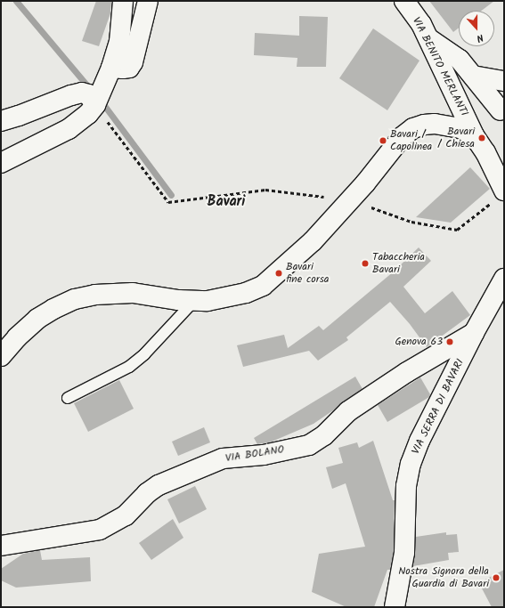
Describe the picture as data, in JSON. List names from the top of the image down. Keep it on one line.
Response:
{"streets":{"street":["VIA BENITO MERLANTI","VIA SERRA DI BAVARI","VIA BOLANO"]},"crossings":[["VIA SERRA DI BAVARI","VIA BOLANO"]],"districts":["Bavari"],"places":["Bavari / Chiesa","Bavari / Capolinea","Tabaccheria Bavari","Bavari fine corsa","Genova 63","Nostra Signora della Guardia di Bavari"],"north":"bottom"}
